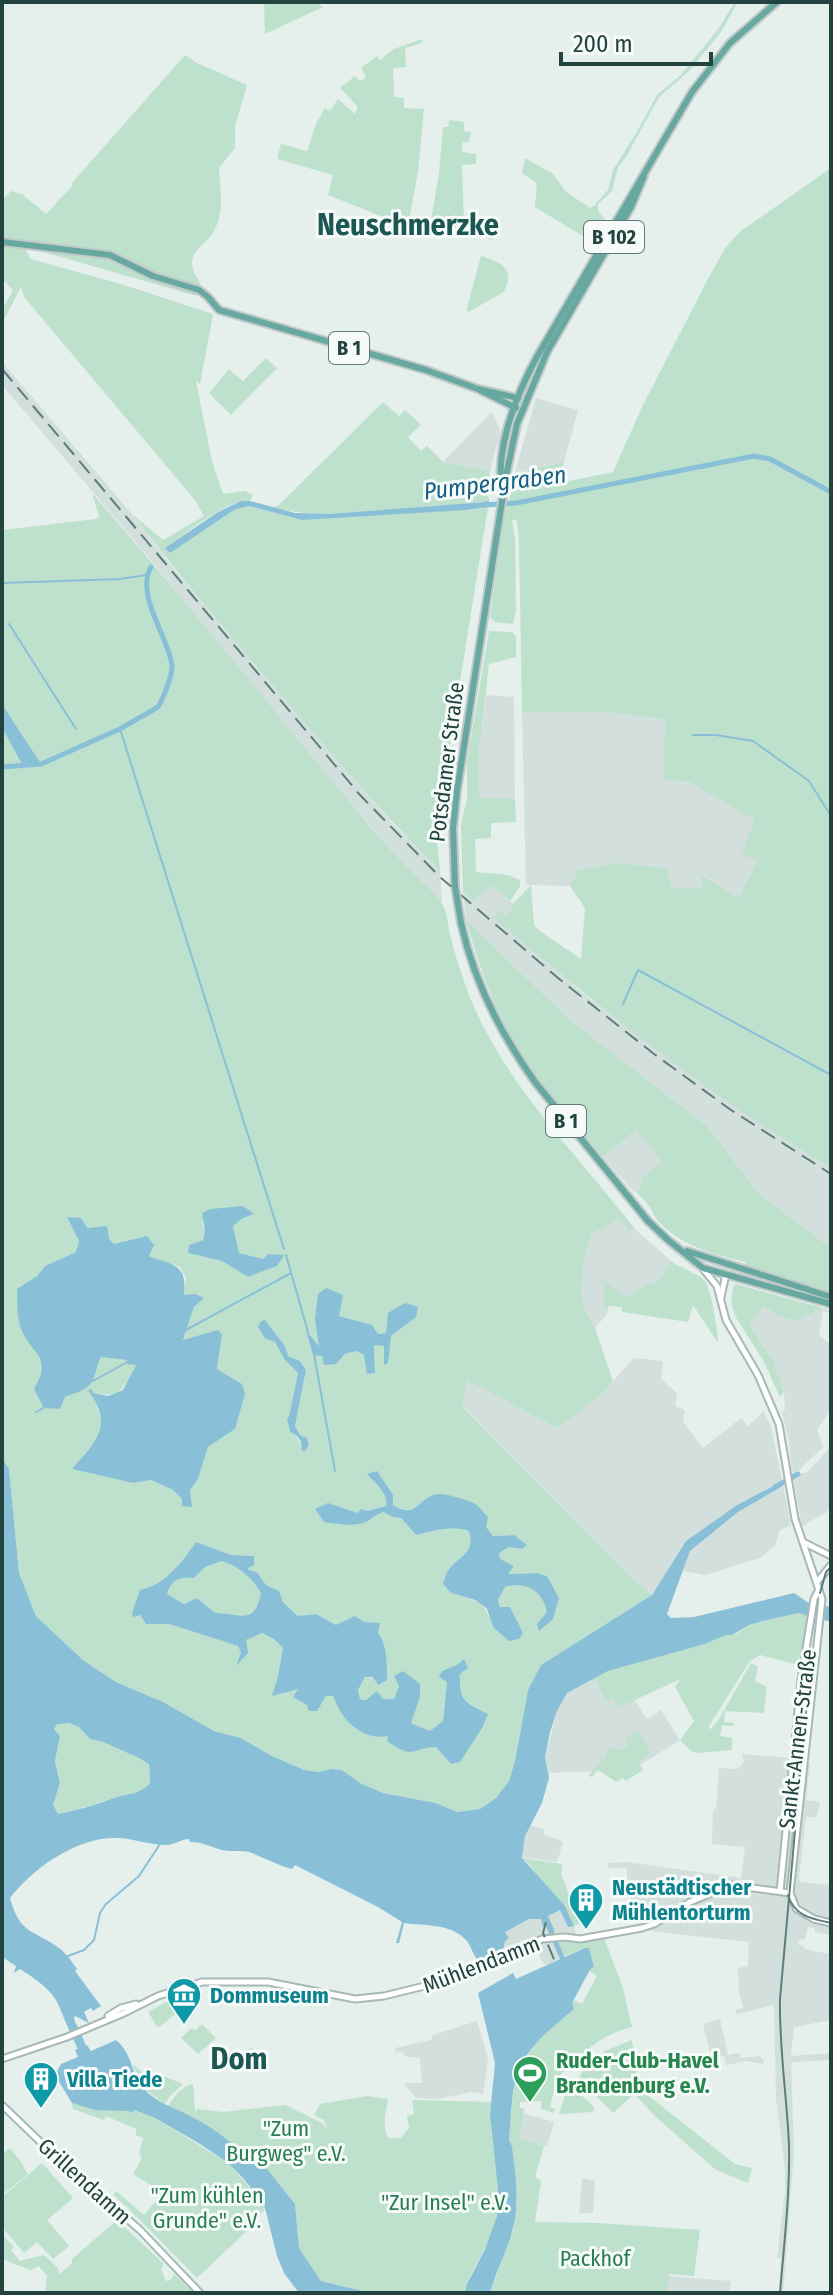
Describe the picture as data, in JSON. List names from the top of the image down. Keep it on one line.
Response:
{"streets":{"main road":["B 102","B 1","Potsdamer Straße"],"street":["Sankt-Annen-Straße","Mühlendamm","Grillendamm"]},"crossings":[["B 102","B 1"],["B 102","Potsdamer Straße"],["B 1","Potsdamer Straße"],["Sankt-Annen-Straße","Mühlendamm"]],"districts":["Neuschmerzke","Dom"],"water":["Pumpergraben"],"parks":["\"Zum Burgweg\" e.V.","\"Zum kühlen Grunde\" e.V.","\"Zur Insel\" e.V.","Packhof"],"places":{"building":["Neustädtischer Mühlentorturm","Villa Tiede"],"museum":["Dommuseum"],"sports":["Ruder-Club-Havel Brandenburg e.V."]},"scale_bar":"200 m"}
